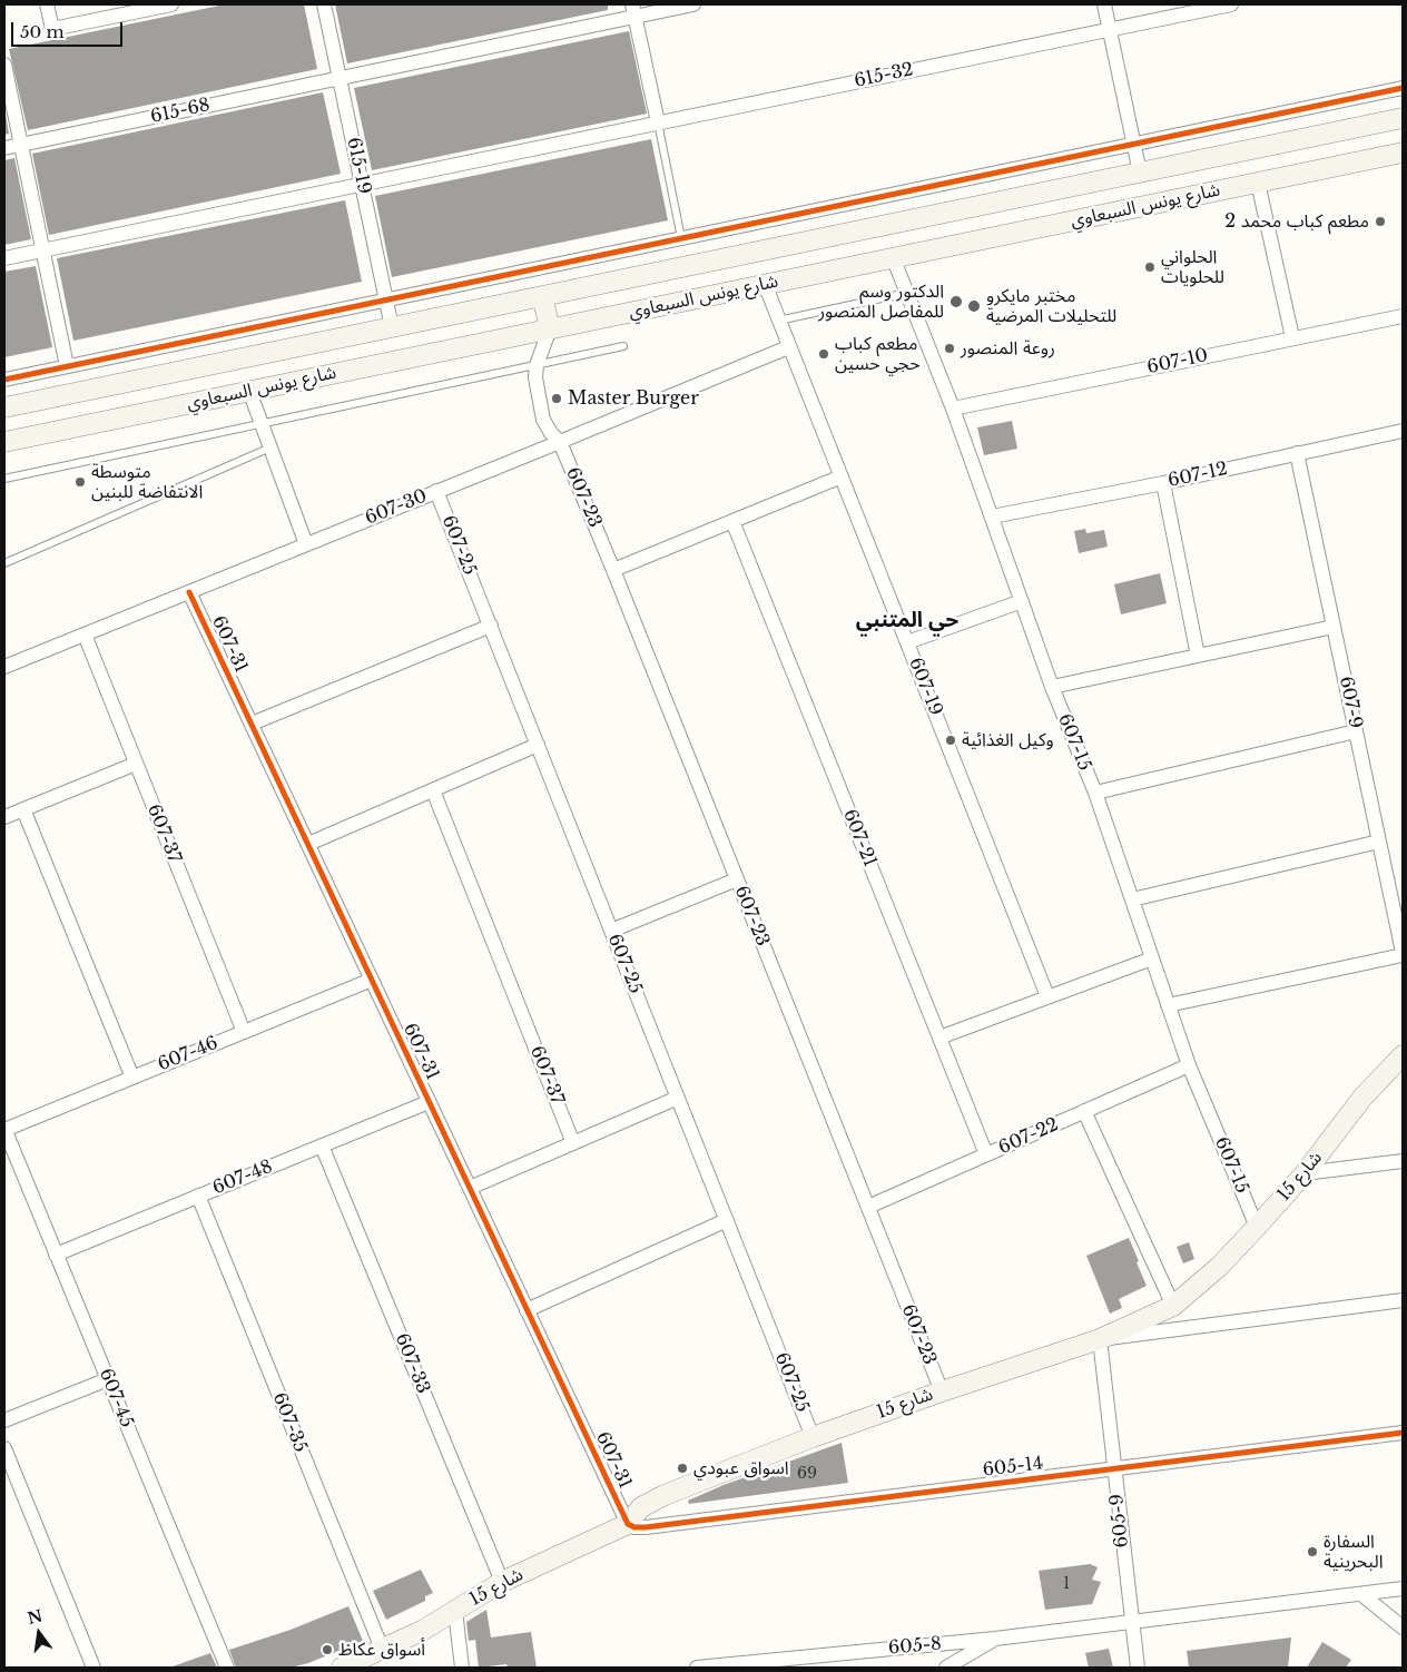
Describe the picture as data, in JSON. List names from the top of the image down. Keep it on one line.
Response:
{"streets":{"main road":["شارع يونس السبعاوي","شارع 15"],"street":["615-32","615-68","615-19","607-10","607-12","607-23","607-30","607-25","607-31","607-19","607-9","607-15","607-37","607-21","607-46","607-22","607-48","607-33","607-45","607-35","605-14","605-9","605-8"]},"crossings":[["615-32","615-19"],["615-68","615-19"],["615-19","شارع يونس السبعاوي"],["شارع يونس السبعاوي","607-19"],["شارع يونس السبعاوي","607-15"],["607-10","607-15"],["607-12","607-9"],["607-12","607-15"],["607-23","607-30"],["607-23","607-22"],["607-23","شارع 15"],["607-30","607-25"],["607-30","607-31"],["607-30","607-19"],["607-30","607-37"],["607-25","شارع 15"],["607-31","607-46"],["607-31","شارع 15"],["607-31","607-48"],["607-31","605-14"],["607-15","607-22"],["607-15","شارع 15"],["607-37","607-46"],["607-21","607-22"],["607-46","607-45"],["شارع 15","607-33"],["شارع 15","607-35"],["شارع 15","605-14"],["شارع 15","605-9"],["607-48","607-33"],["607-48","607-45"],["607-48","607-35"],["605-14","605-9"],["605-9","605-8"]],"districts":["حي المتنبي"],"places":["مطعم كباب محمد 2","الحلواني للحلويات","الدكتور وسم للمفاصل المنصور","مختبر مايكرو للتحليلات المرضية","روعة المنصور","مطعم كباب حجي حسين","Master Burger","متوسطة الانتفاضة للبنين","وكيل الغذائية","اسواق عبودي","السفارة البحرينية","أسواق عكاظ"],"house_numbers":["69","1"],"scale_bar":"50 m","north":"top"}
